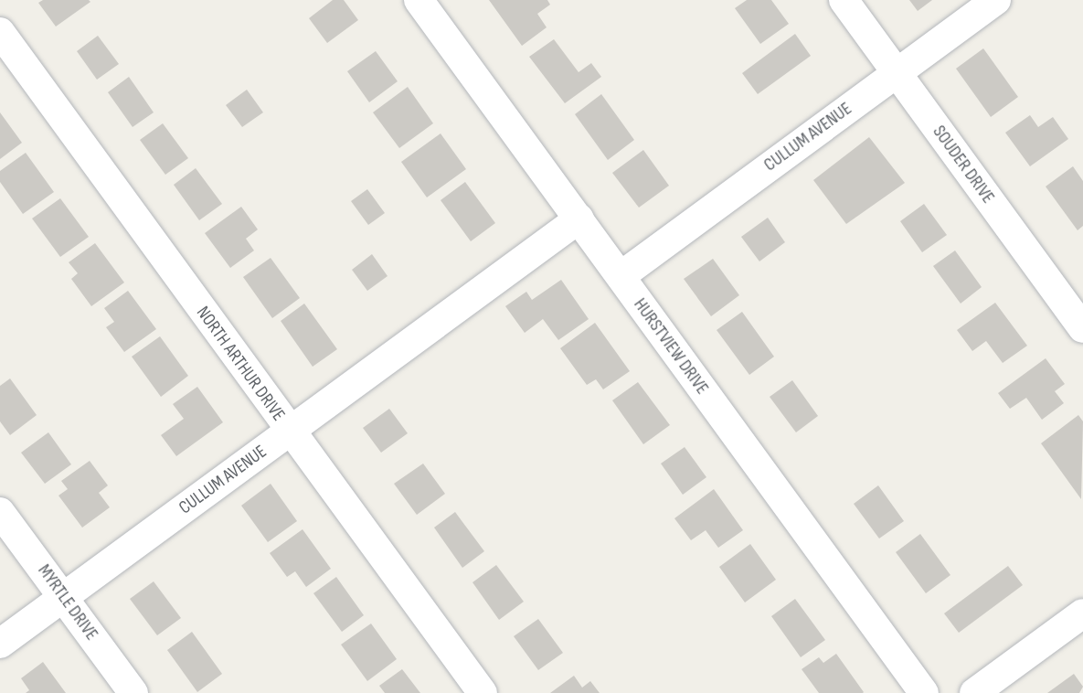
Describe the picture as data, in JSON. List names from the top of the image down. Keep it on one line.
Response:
{"streets":{"street":["CULLUM AVENUE","SOUDER DRIVE","HURSTVIEW DRIVE","NORTH ARTHUR DRIVE","MYRTLE DRIVE"]},"crossings":[["CULLUM AVENUE","SOUDER DRIVE"],["CULLUM AVENUE","HURSTVIEW DRIVE"],["CULLUM AVENUE","NORTH ARTHUR DRIVE"],["CULLUM AVENUE","MYRTLE DRIVE"]]}
